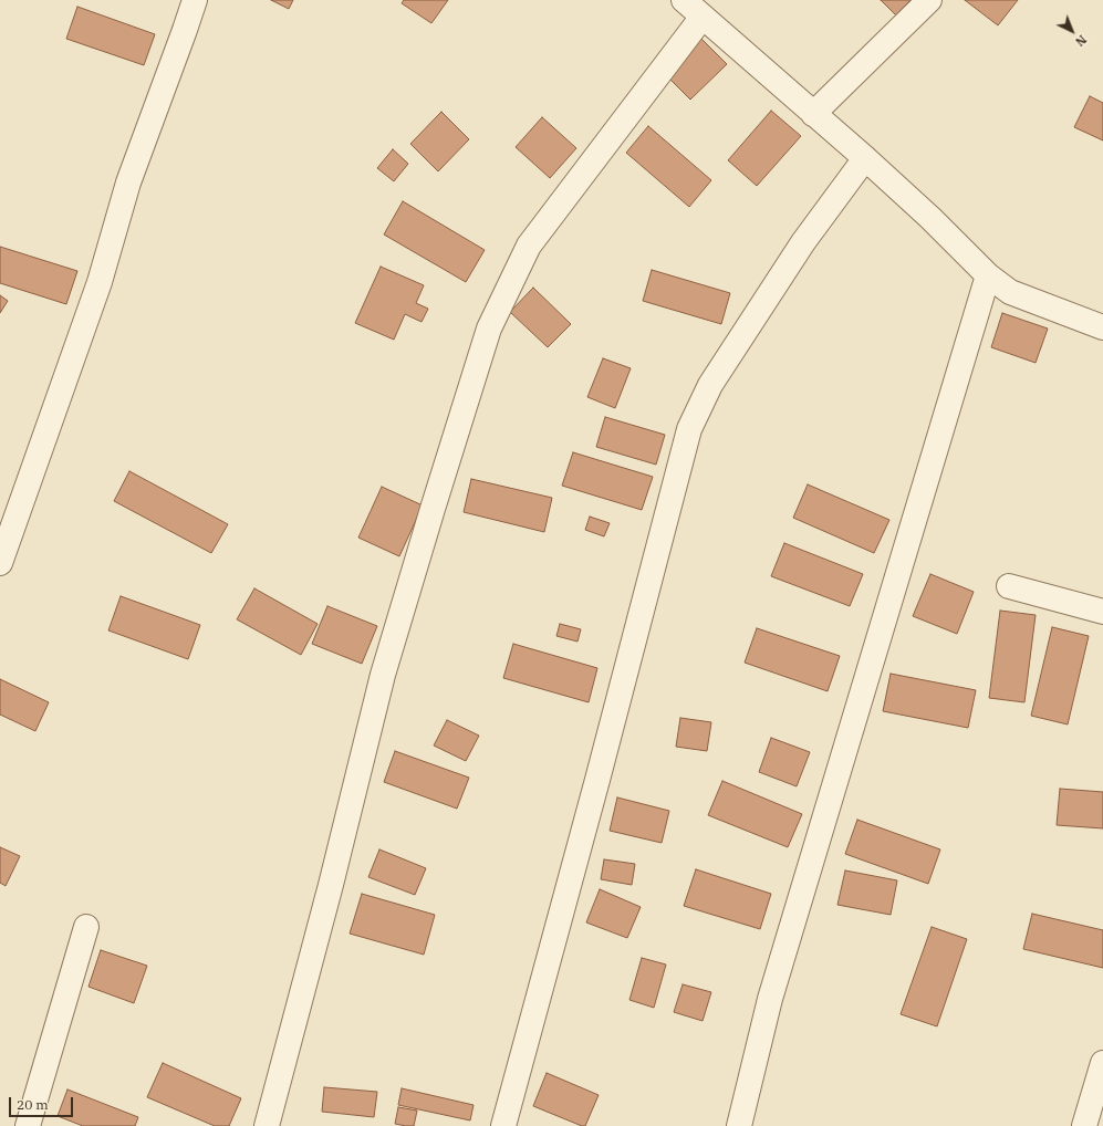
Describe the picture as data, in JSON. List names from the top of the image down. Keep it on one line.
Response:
{"scale_bar":"20 m","north":"bottom right"}
